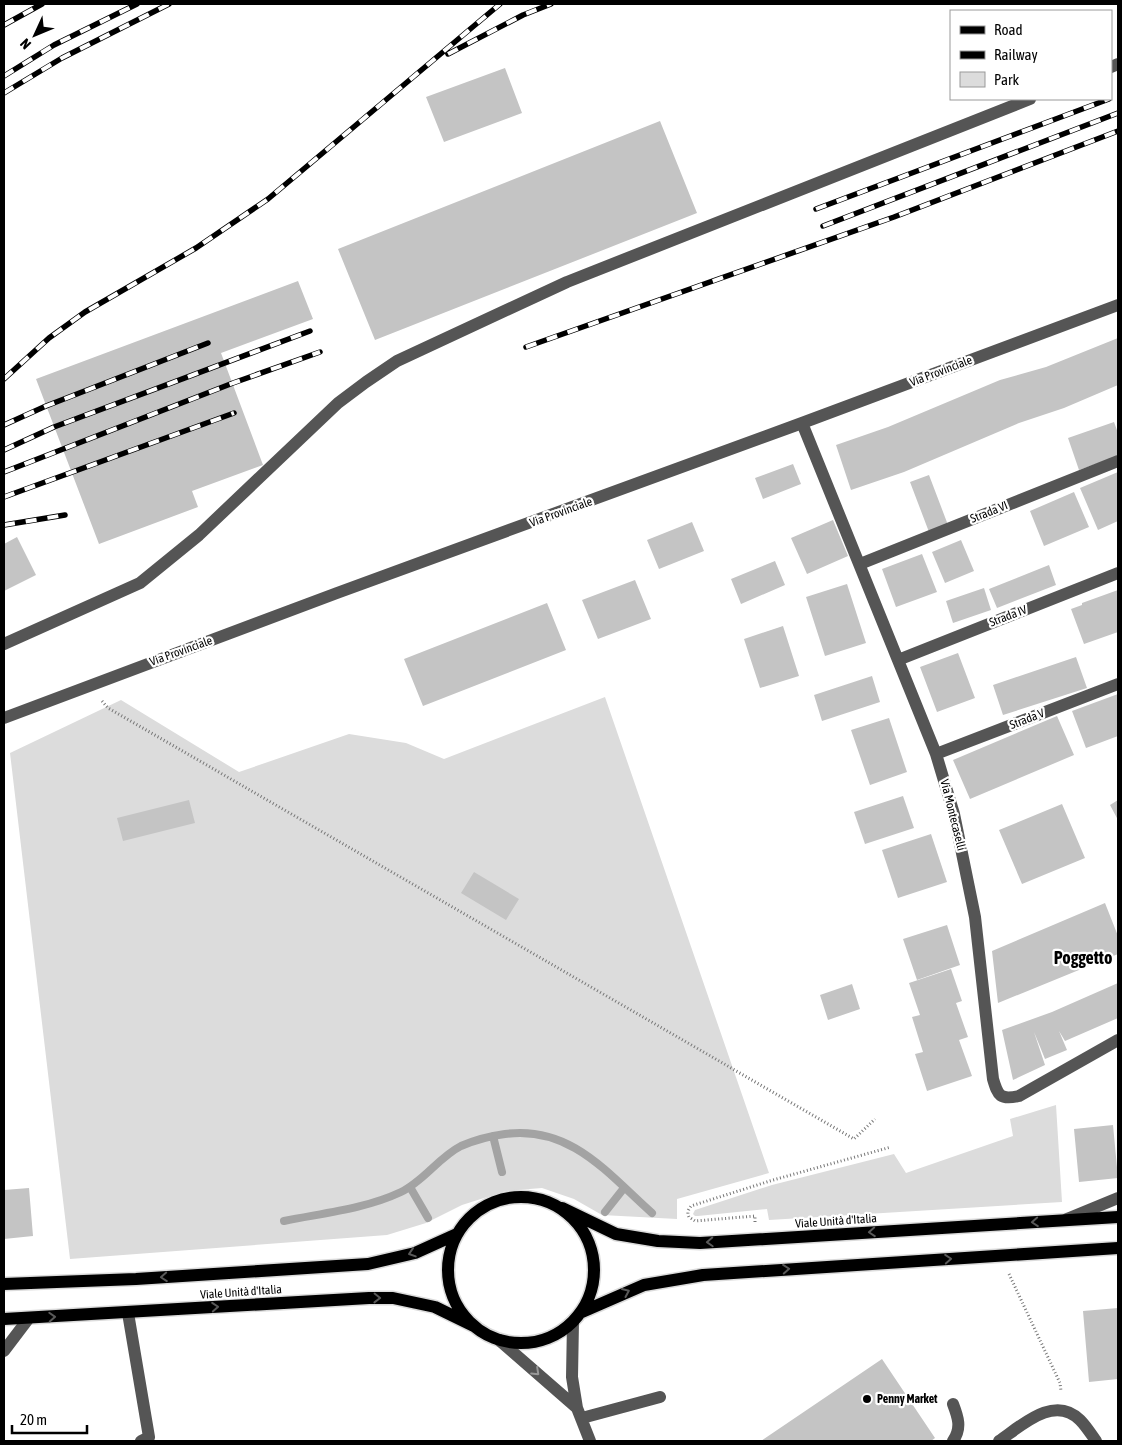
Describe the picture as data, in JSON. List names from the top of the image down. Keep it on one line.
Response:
{"streets":{"main road":["Viale Unità d'Italia"],"street":["Via Provinciale","Strada VI","Strada IV","Strada V","Via Montecaselli"]},"crossings":[["Via Provinciale","Via Montecaselli"],["Strada VI","Via Montecaselli"],["Strada IV","Via Montecaselli"],["Strada V","Via Montecaselli"]],"districts":["Poggetto"],"places":["Penny Market"],"legend":["Road","Railway","Park"],"scale_bar":"20 m","north":"bottom left"}
